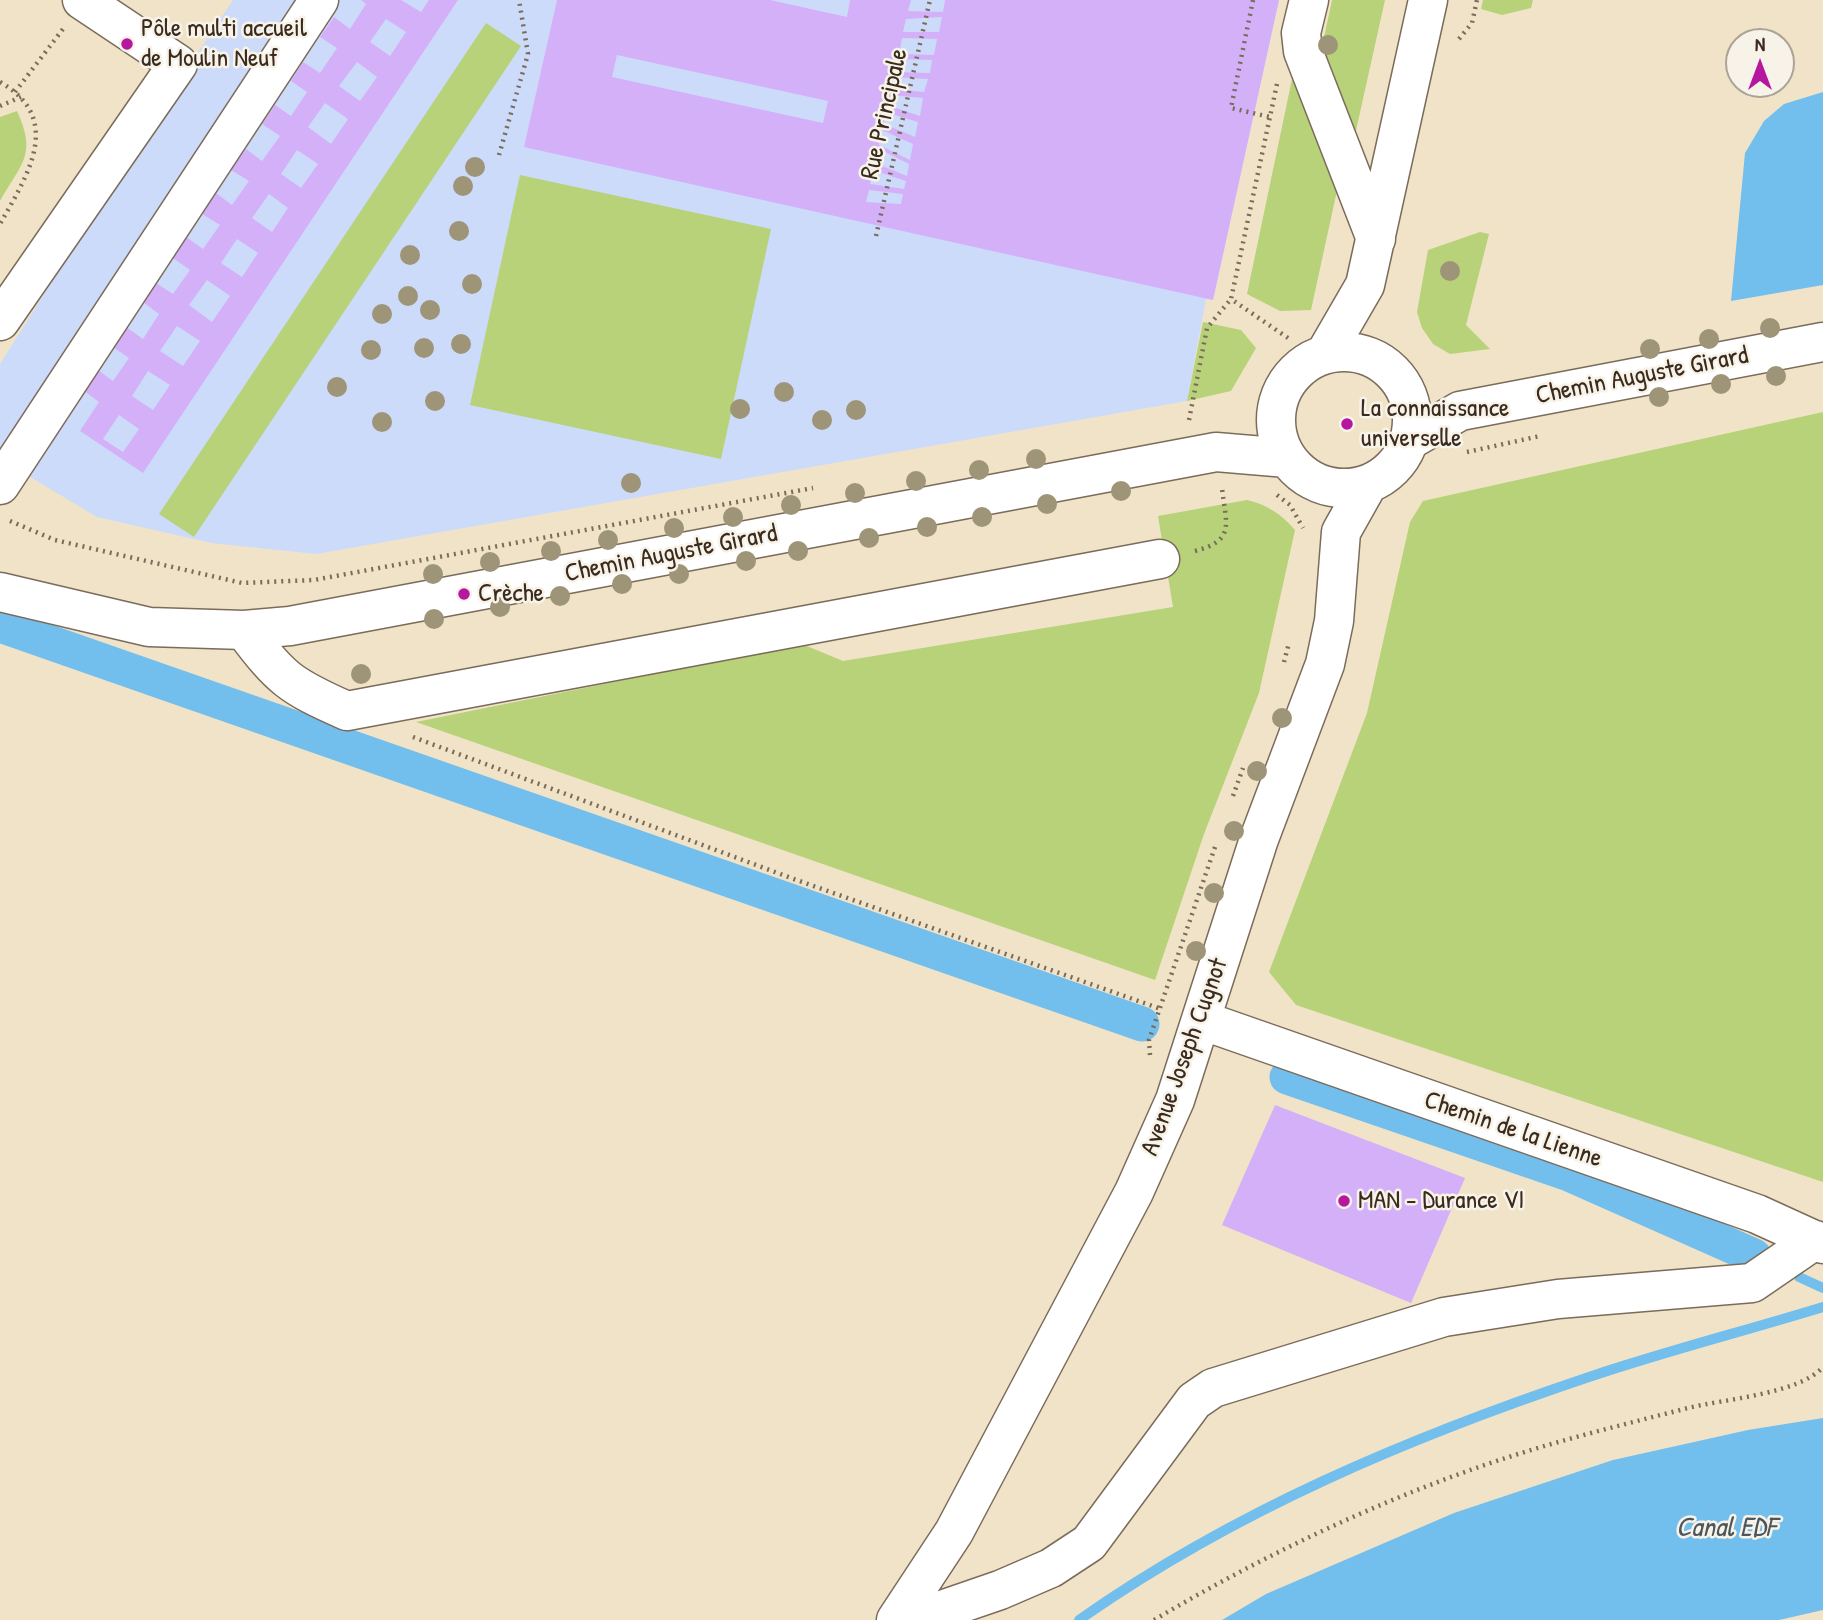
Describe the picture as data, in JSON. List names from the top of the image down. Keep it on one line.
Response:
{"streets":{"street":["Chemin Auguste Girard","Avenue Joseph Cugnot","Chemin de la Lienne"],"path":["Rue Principale"]},"crossings":[["Chemin Auguste Girard","Avenue Joseph Cugnot"],["Avenue Joseph Cugnot","Chemin de la Lienne"]],"water":["Canal EDF"],"places":["Pôle multi accueil de Moulin Neuf","La connaissance universelle","Crèche","MAN - Durance VI"],"north":"top"}
